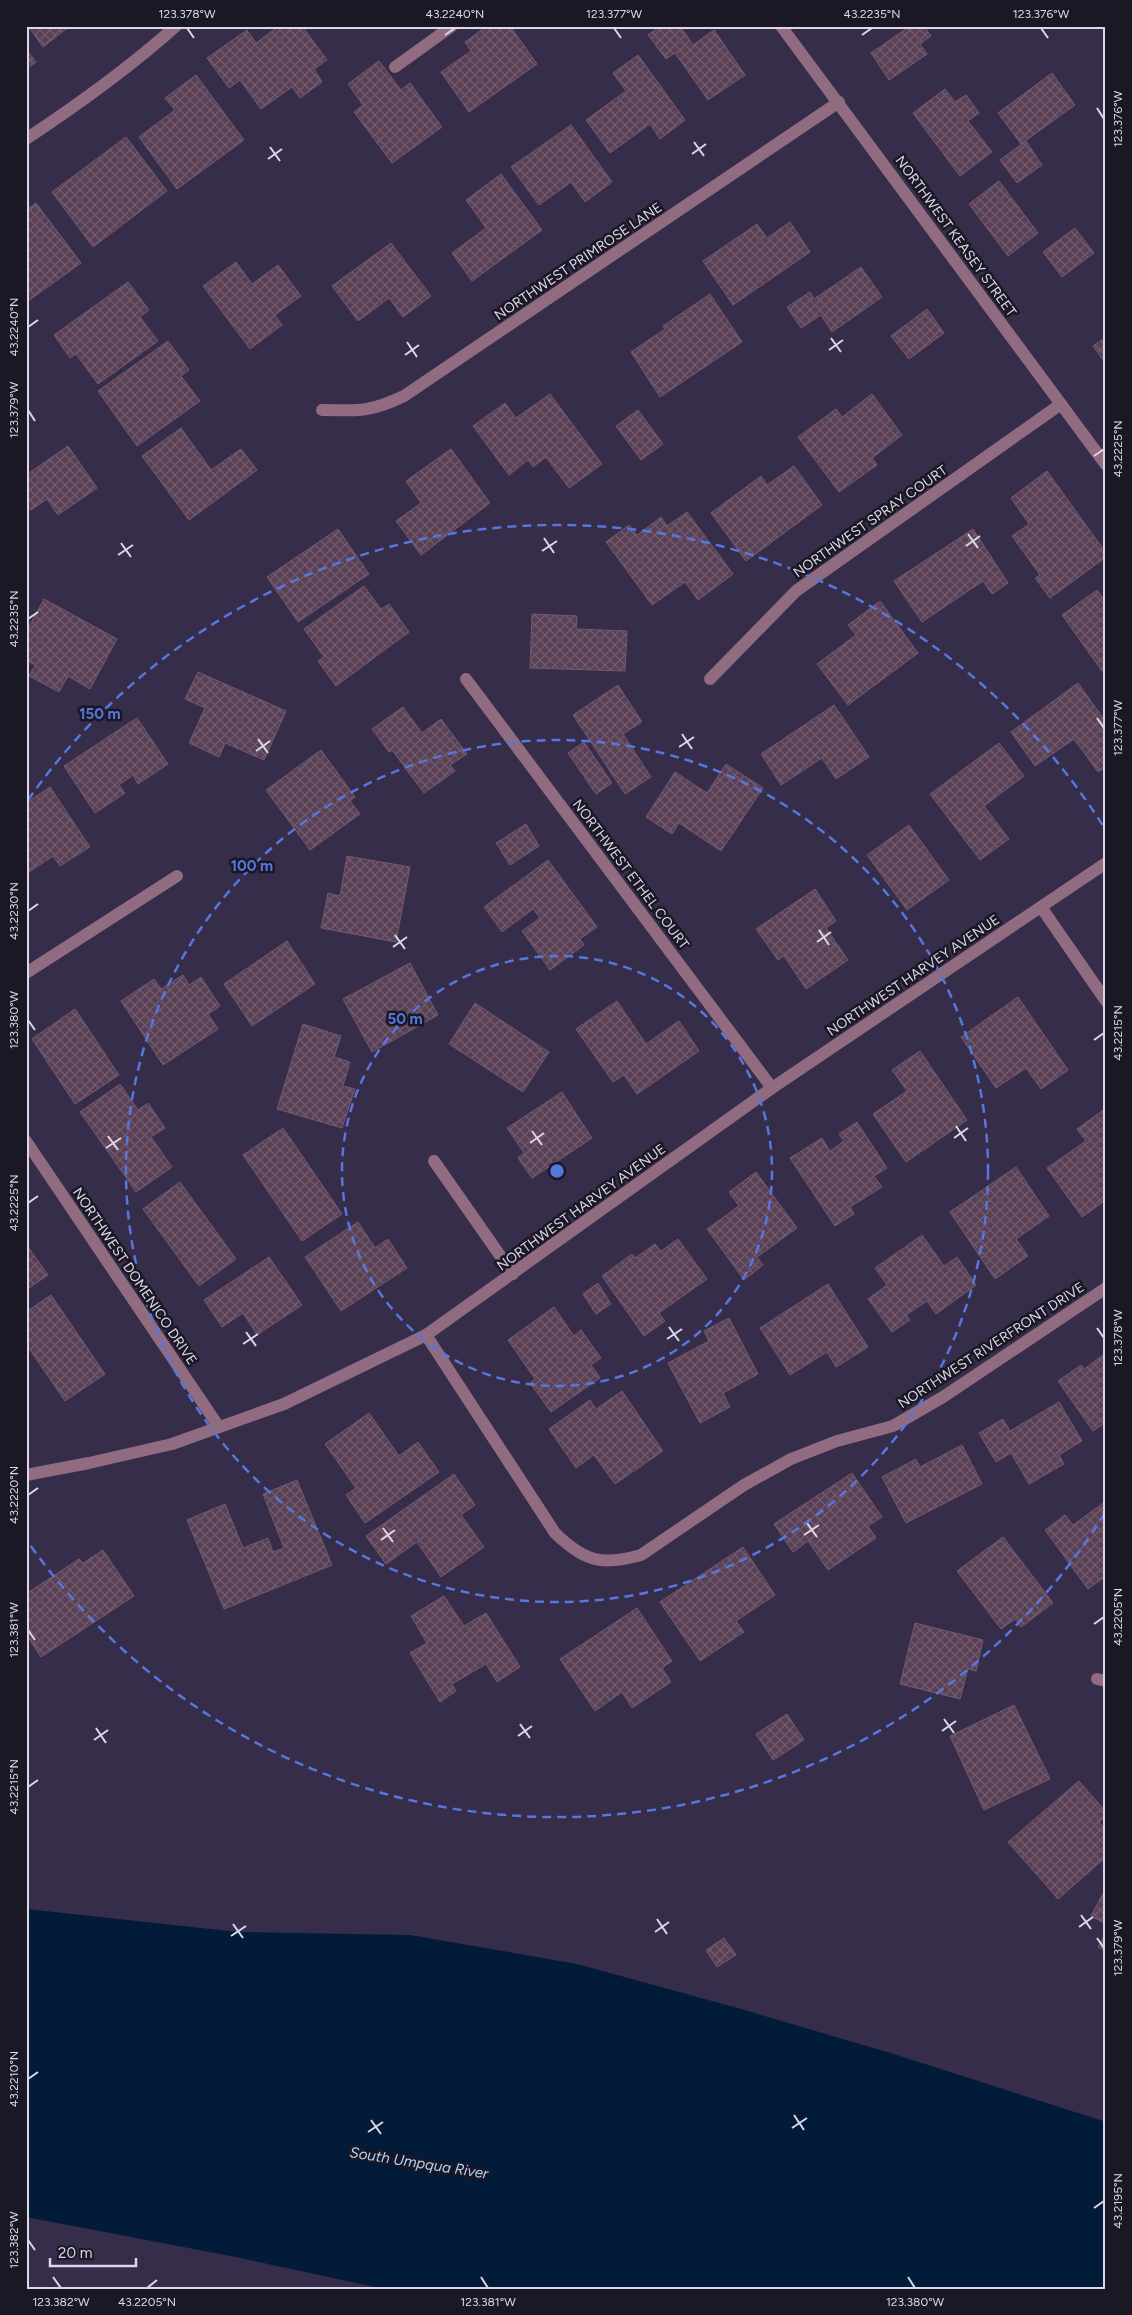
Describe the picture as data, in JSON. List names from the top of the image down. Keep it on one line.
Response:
{"streets":{"street":["NORTHWEST KEASEY STREET","NORTHWEST PRIMROSE LANE","NORTHWEST SPRAY COURT","NORTHWEST ETHEL COURT","NORTHWEST HARVEY AVENUE","NORTHWEST DOMENICO DRIVE","NORTHWEST RIVERFRONT DRIVE"]},"crossings":[["NORTHWEST KEASEY STREET","NORTHWEST PRIMROSE LANE"],["NORTHWEST KEASEY STREET","NORTHWEST SPRAY COURT"],["NORTHWEST ETHEL COURT","NORTHWEST HARVEY AVENUE"],["NORTHWEST HARVEY AVENUE","NORTHWEST DOMENICO DRIVE"],["NORTHWEST HARVEY AVENUE","NORTHWEST RIVERFRONT DRIVE"]],"water":["South Umpqua River"],"scale_bar":"20 m","coordinates":["123.378°W","43.2240°N","123.377°W","43.2235°N","123.376°W","123.379°W","43.2225°N","43.2230°N","123.380°W","43.2215°N","43.2220°N","43.2205°N","123.381°W","43.2210°N","43.2195°N","123.382°W"],"rings":["150 m","100 m","50 m"]}
